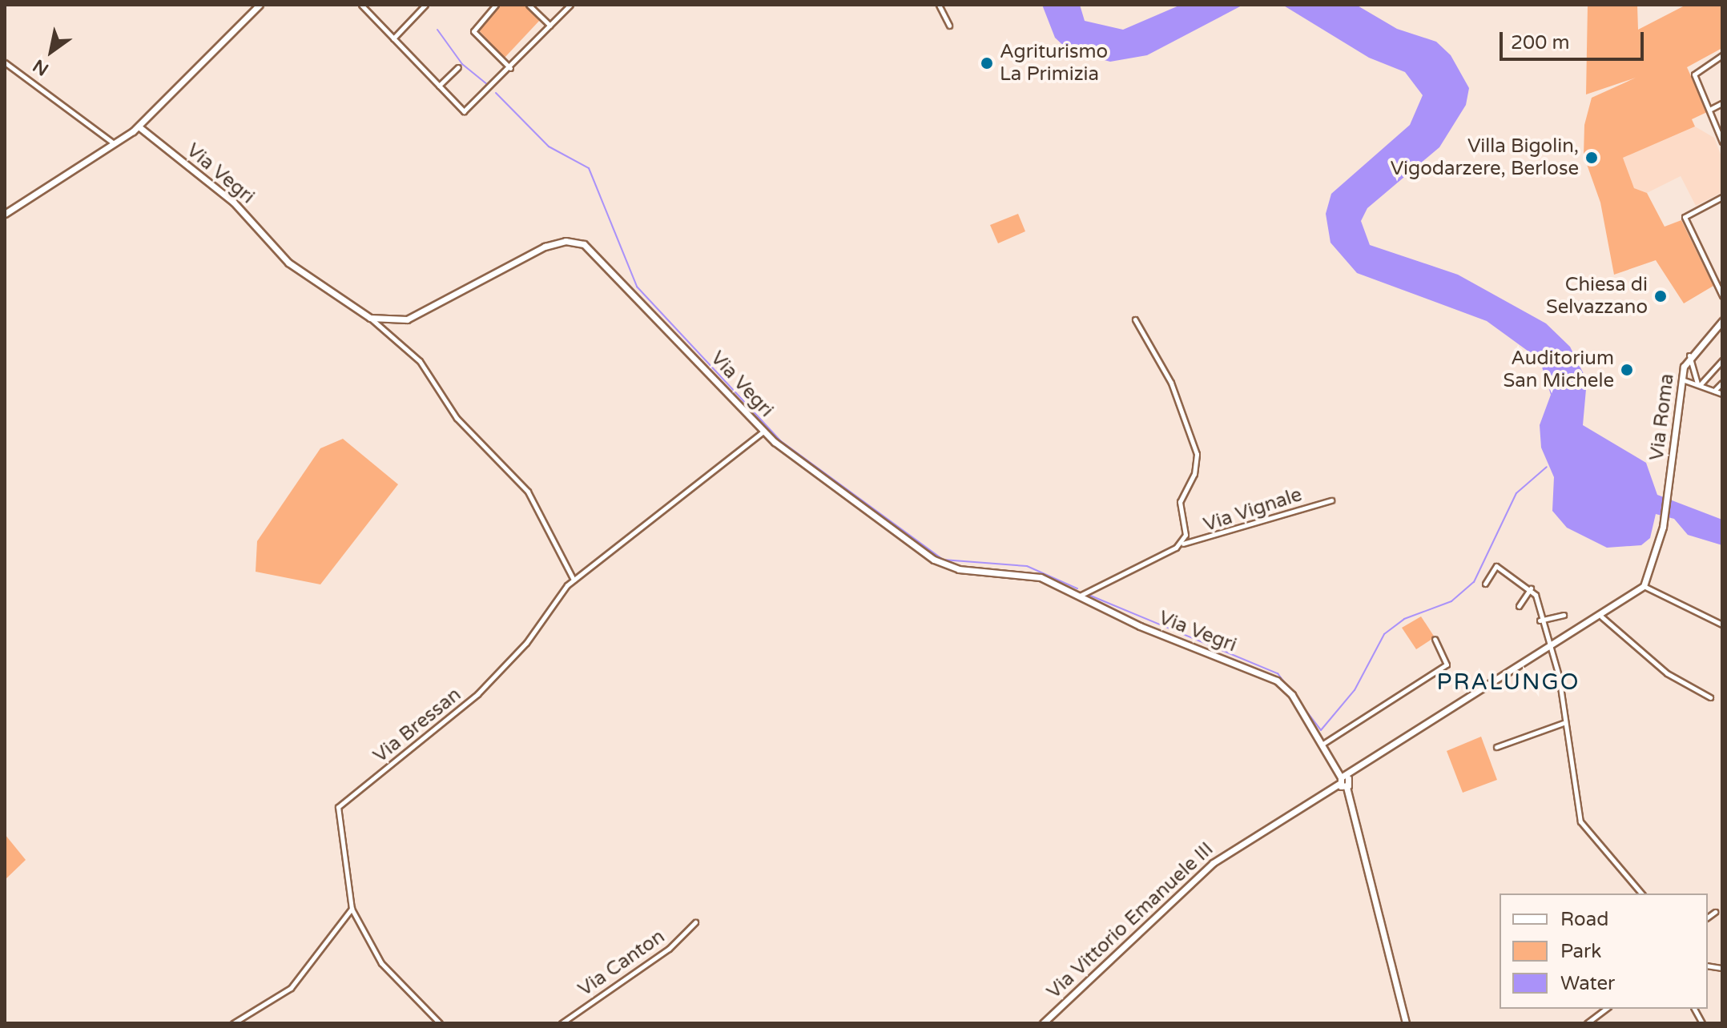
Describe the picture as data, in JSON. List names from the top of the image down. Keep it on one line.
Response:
{"streets":{"street":["Via Vegri","Via Roma","Via Vignale","Via Bressan","Via Vittorio Emanuele III","Via Canton"]},"crossings":[["Via Vegri","Via Vignale"],["Via Vegri","Via Bressan"],["Via Vegri","Via Vittorio Emanuele III"],["Via Roma","Via Vittorio Emanuele III"]],"districts":["PRALUNGO"],"places":["Agriturismo La Primizia","Villa Bigolin, Vigodarzere, Berlose","Chiesa di Selvazzano","Auditorium San Michele"],"legend":["Road","Park","Water"],"scale_bar":"200 m","north":"bottom left"}
